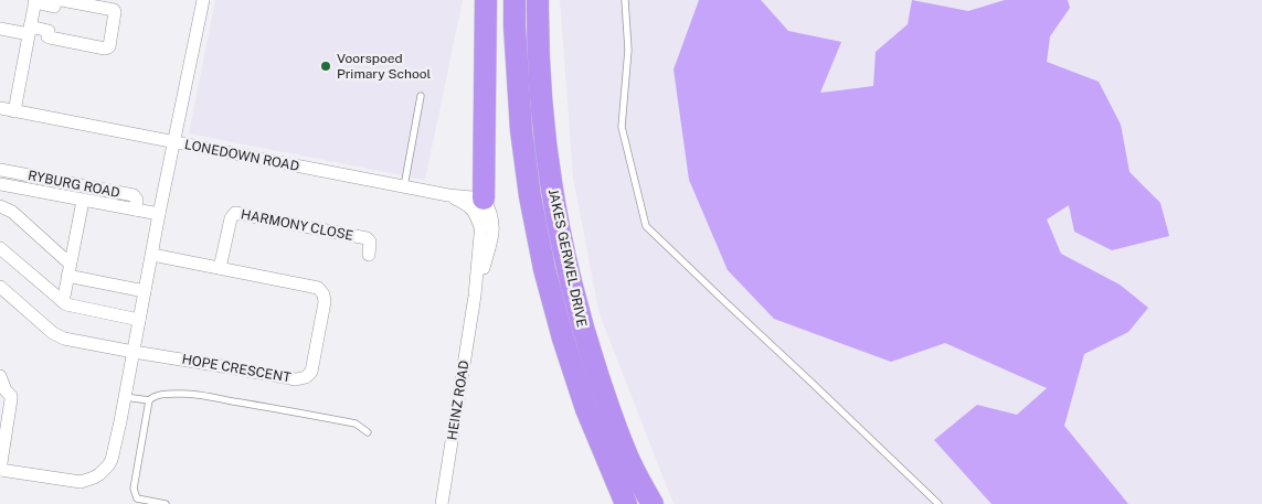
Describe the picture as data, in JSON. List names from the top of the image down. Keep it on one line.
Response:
{"streets":{"highway":["JAKES GERWEL DRIVE"],"street":["LONEDOWN ROAD","RYBURG ROAD","HARMONY CLOSE","HOPE CRESCENT","HEINZ ROAD"]},"crossings":[["LONEDOWN ROAD","HEINZ ROAD"],["HARMONY CLOSE","HOPE CRESCENT"]],"places":["Voorspoed Primary School"]}
